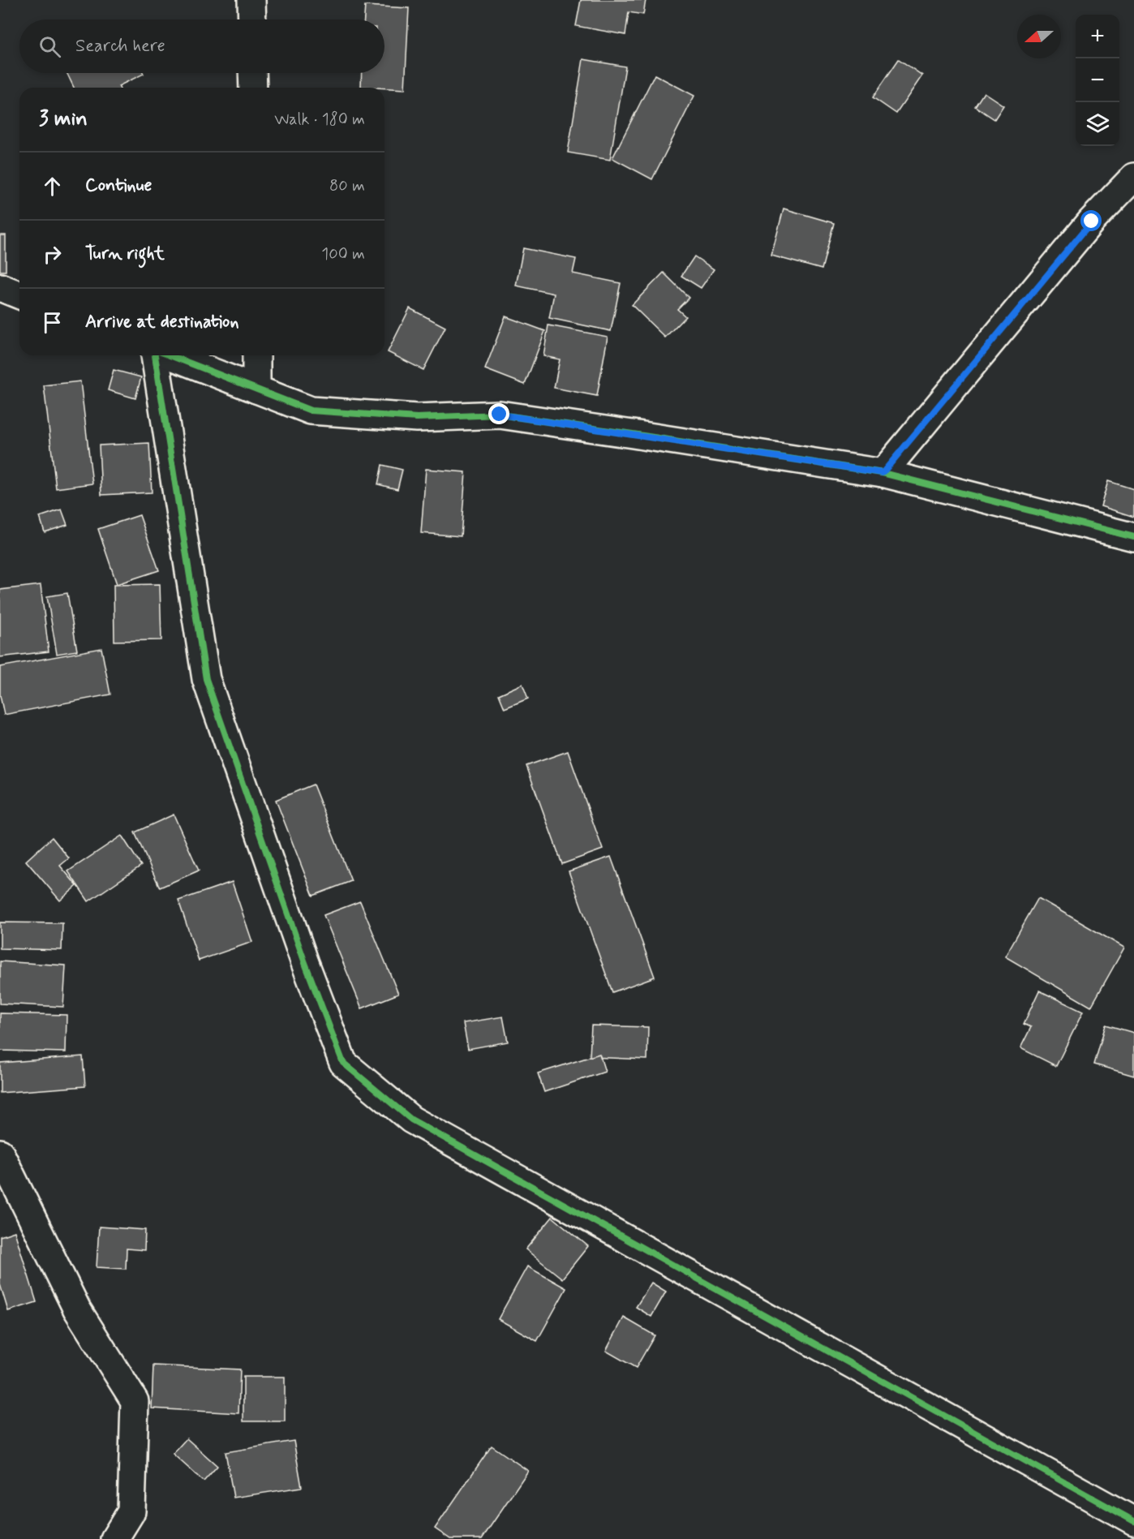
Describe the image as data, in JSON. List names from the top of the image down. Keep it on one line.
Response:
{"north":"left","page":{"map_buttons":["+","−"],"search":"Search here","heading":["3 min","Walk · 180 m"],"list":[["Continue","80 m"],["Turn right","100 m"],"Arrive at destination"]}}
